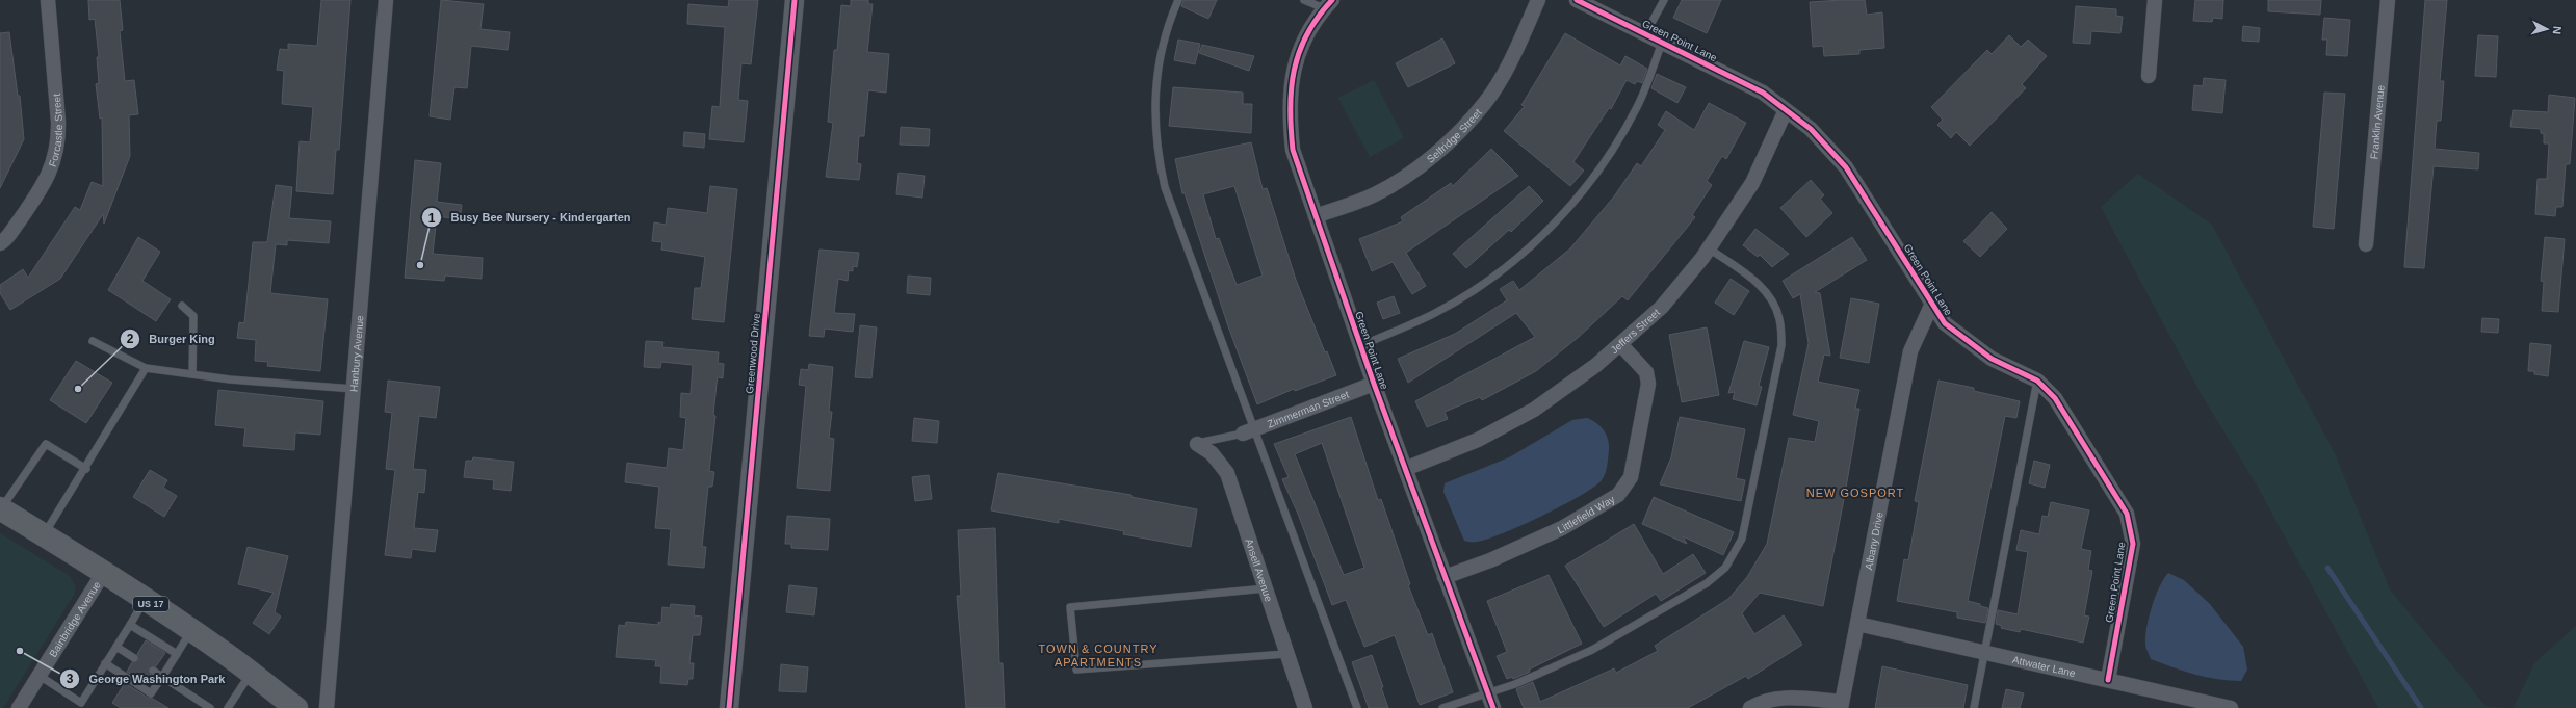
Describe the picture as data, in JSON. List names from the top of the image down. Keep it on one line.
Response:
{"streets":{"main road":["US 17"],"street":["Green Point Lane","Franklin Avenue","Forcastle Street","Selfridge Street","Jeffers Street","Hanbury Avenue","Greenwood Drive","Zimmerman Street","Littlefield Way","Albany Drive","Ansell Avenue","Bainbridge Avenue","Attwater Lane"]},"crossings":[["Green Point Lane","Selfridge Street"],["Green Point Lane","Jeffers Street"],["Green Point Lane","Zimmerman Street"],["Green Point Lane","Littlefield Way"],["Green Point Lane","Albany Drive"],["Green Point Lane","Attwater Lane"],["Jeffers Street","Littlefield Way"],["Albany Drive","Attwater Lane"],["US 17","Bainbridge Avenue"]],"districts":["NEW GOSPORT","TOWN & COUNTRY APARTMENTS"],"places":["Busy Bee Nursery - Kindergarten","Burger King","George Washington Park"],"north":"right"}
